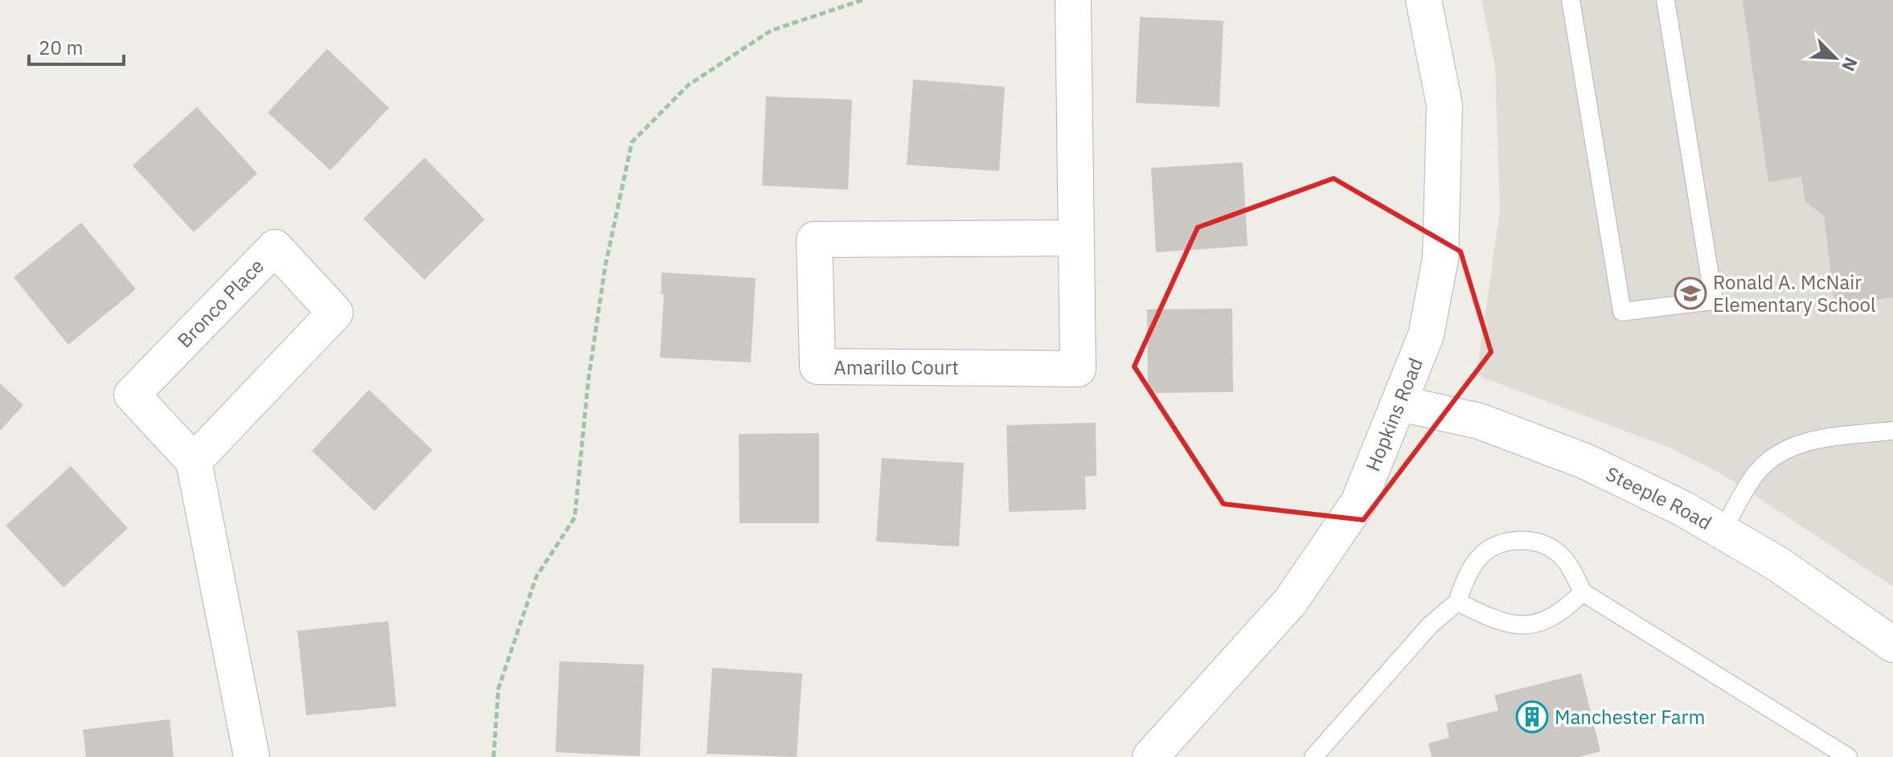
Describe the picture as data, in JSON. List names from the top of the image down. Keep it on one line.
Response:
{"streets":{"street":["Bronco Place","Amarillo Court","Hopkins Road","Steeple Road"]},"crossings":[["Hopkins Road","Steeple Road"]],"places":{"school or university":["Ronald A. McNair Elementary School"],"building":["Manchester Farm"]},"scale_bar":"20 m","north":"bottom right"}
